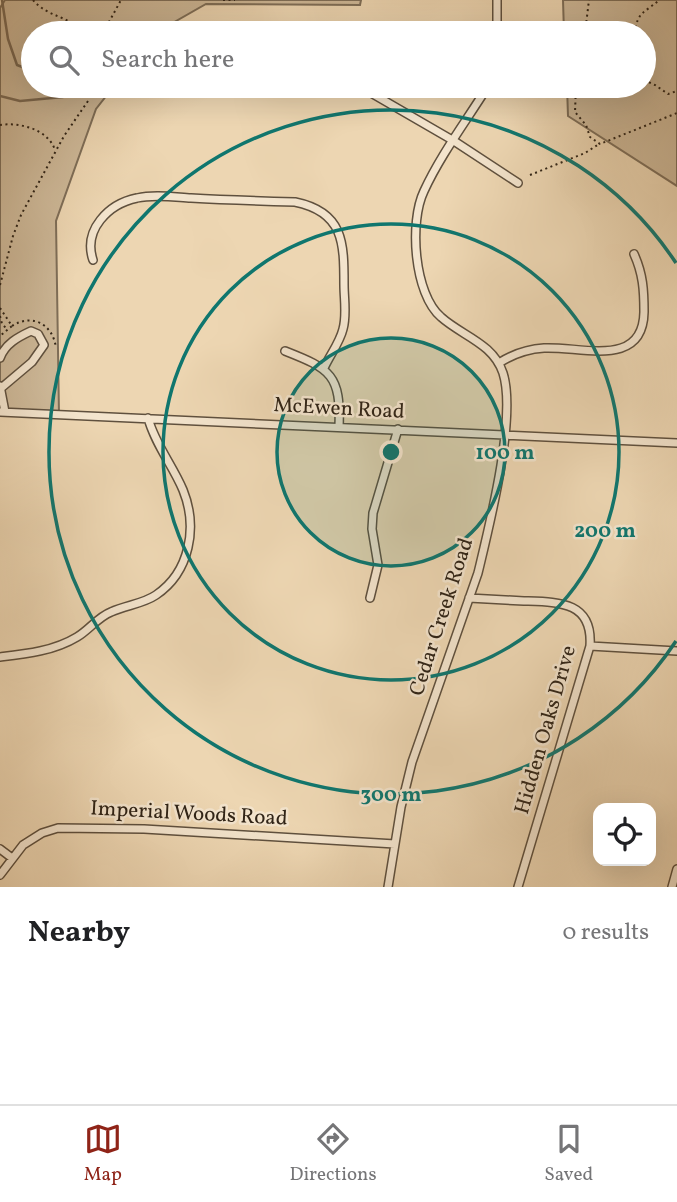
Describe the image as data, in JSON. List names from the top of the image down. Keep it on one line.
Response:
{"streets":{"street":["McEwen Road","Cedar Creek Road","Hidden Oaks Drive","Imperial Woods Road"]},"crossings":[["McEwen Road","Cedar Creek Road"],["Cedar Creek Road","Hidden Oaks Drive"],["Cedar Creek Road","Imperial Woods Road"]],"page":{"search":"Search here","heading":["Nearby","0 results"],"nav":["Map","Directions","Saved"]},"rings":["100 m","200 m","300 m"]}
